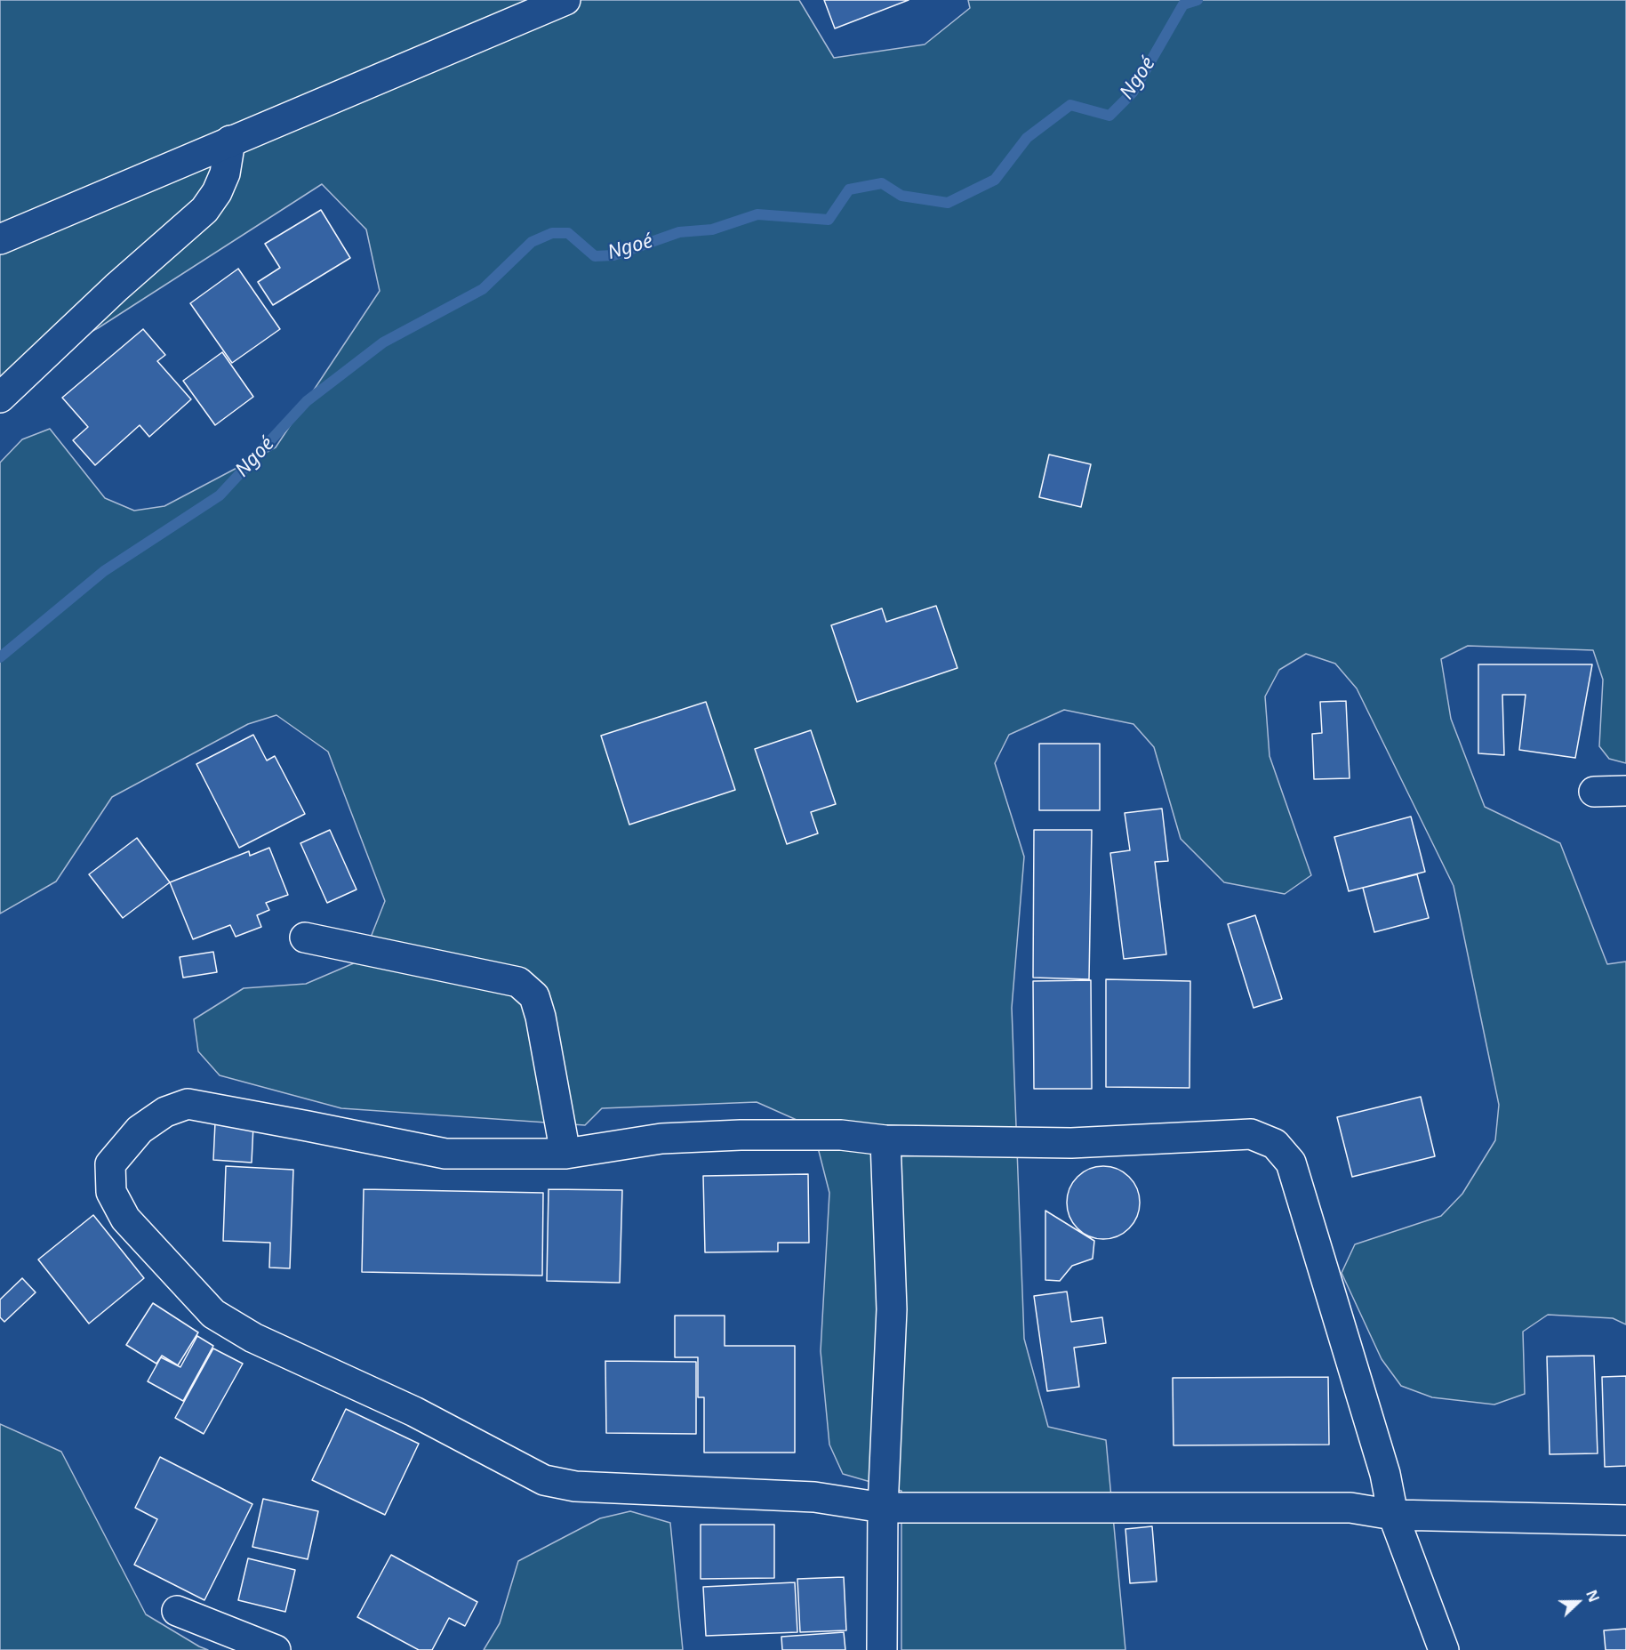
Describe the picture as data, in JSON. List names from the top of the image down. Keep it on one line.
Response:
{"water":["Ngoé"],"north":"right"}
